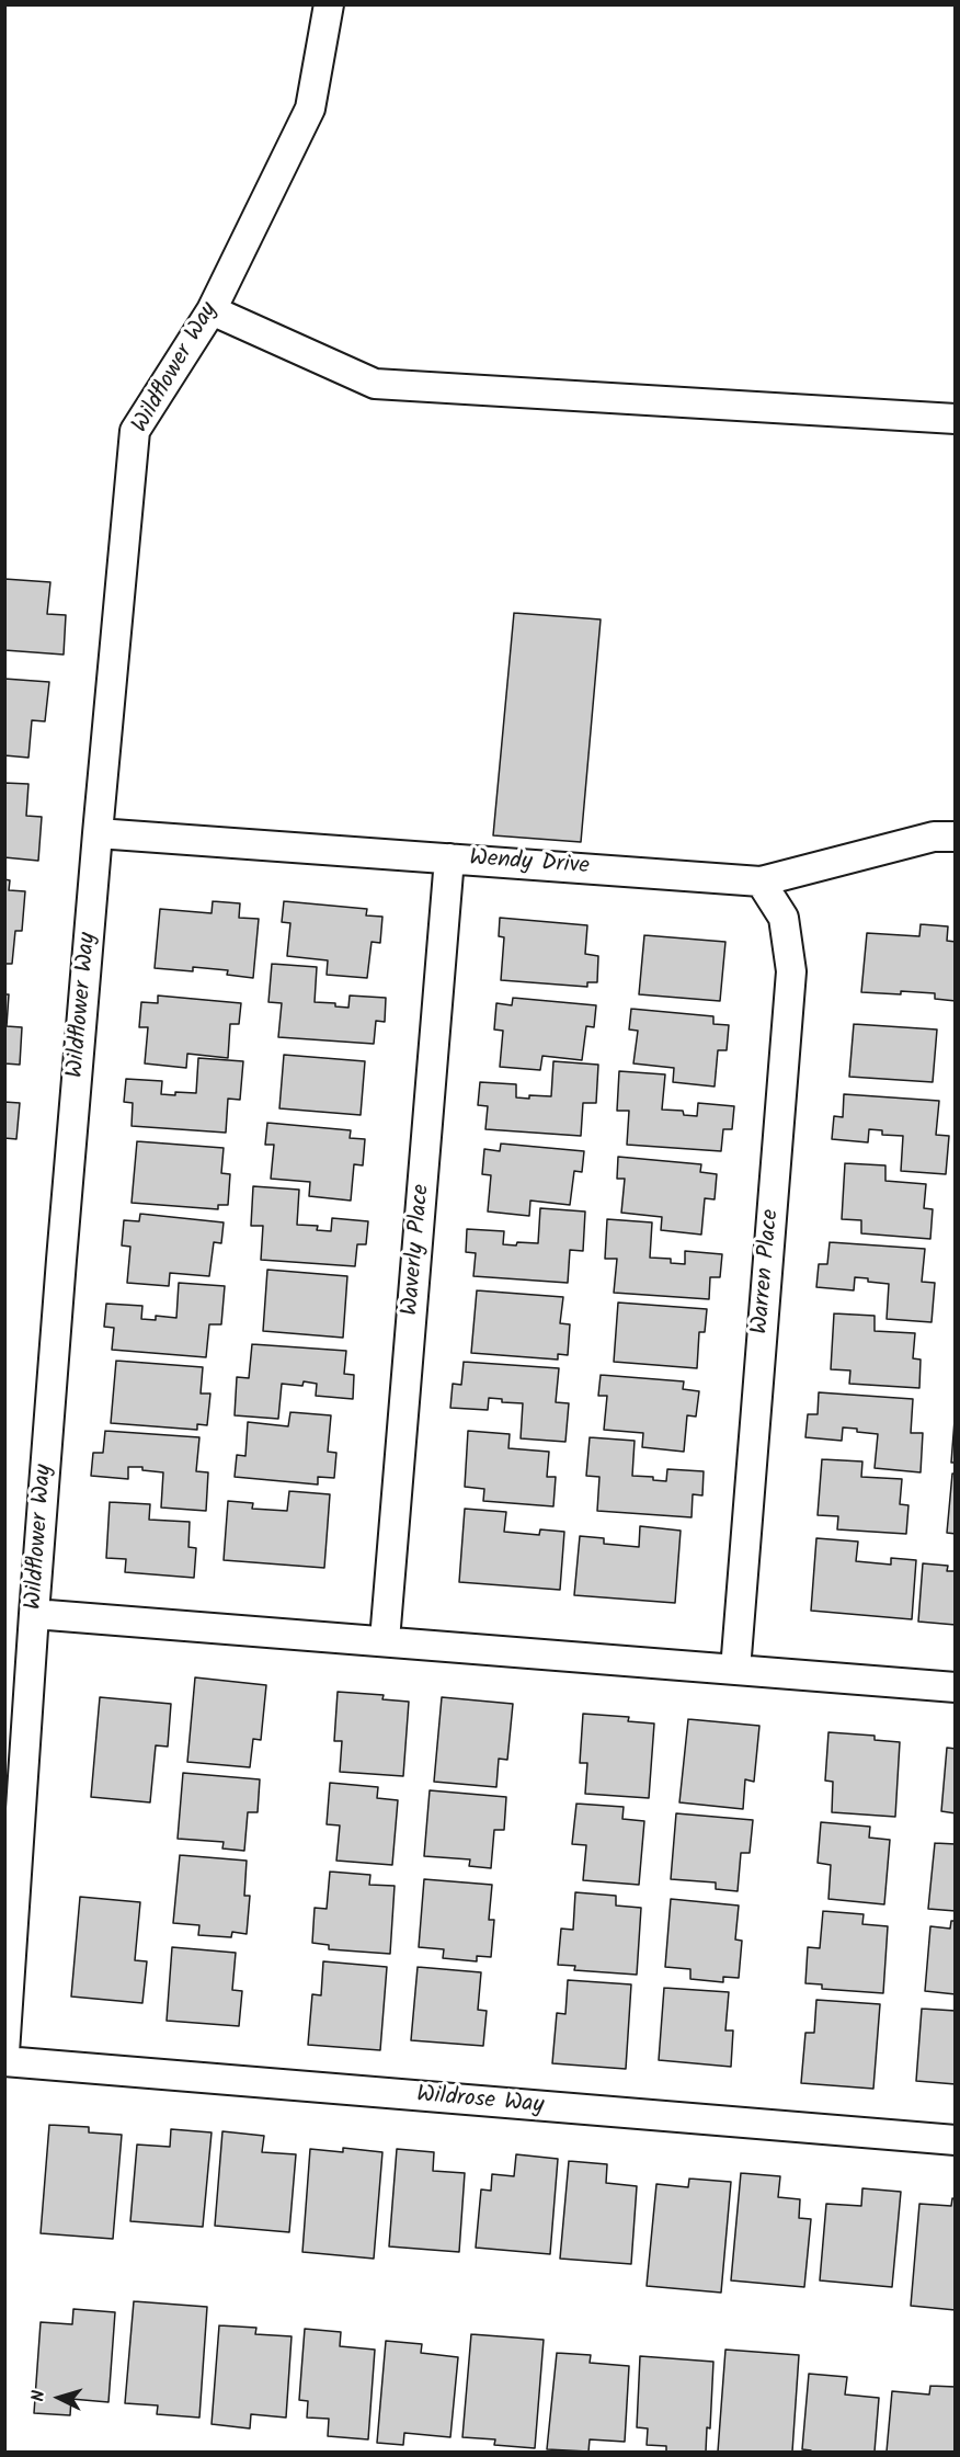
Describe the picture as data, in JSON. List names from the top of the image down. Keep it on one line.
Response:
{"streets":{"street":["Wildflower Way","Wendy Drive","Waverly Place","Warren Place","Wildrose Way"]},"crossings":[["Wildflower Way","Wendy Drive"],["Wendy Drive","Waverly Place"],["Wendy Drive","Warren Place"]],"north":"left"}
